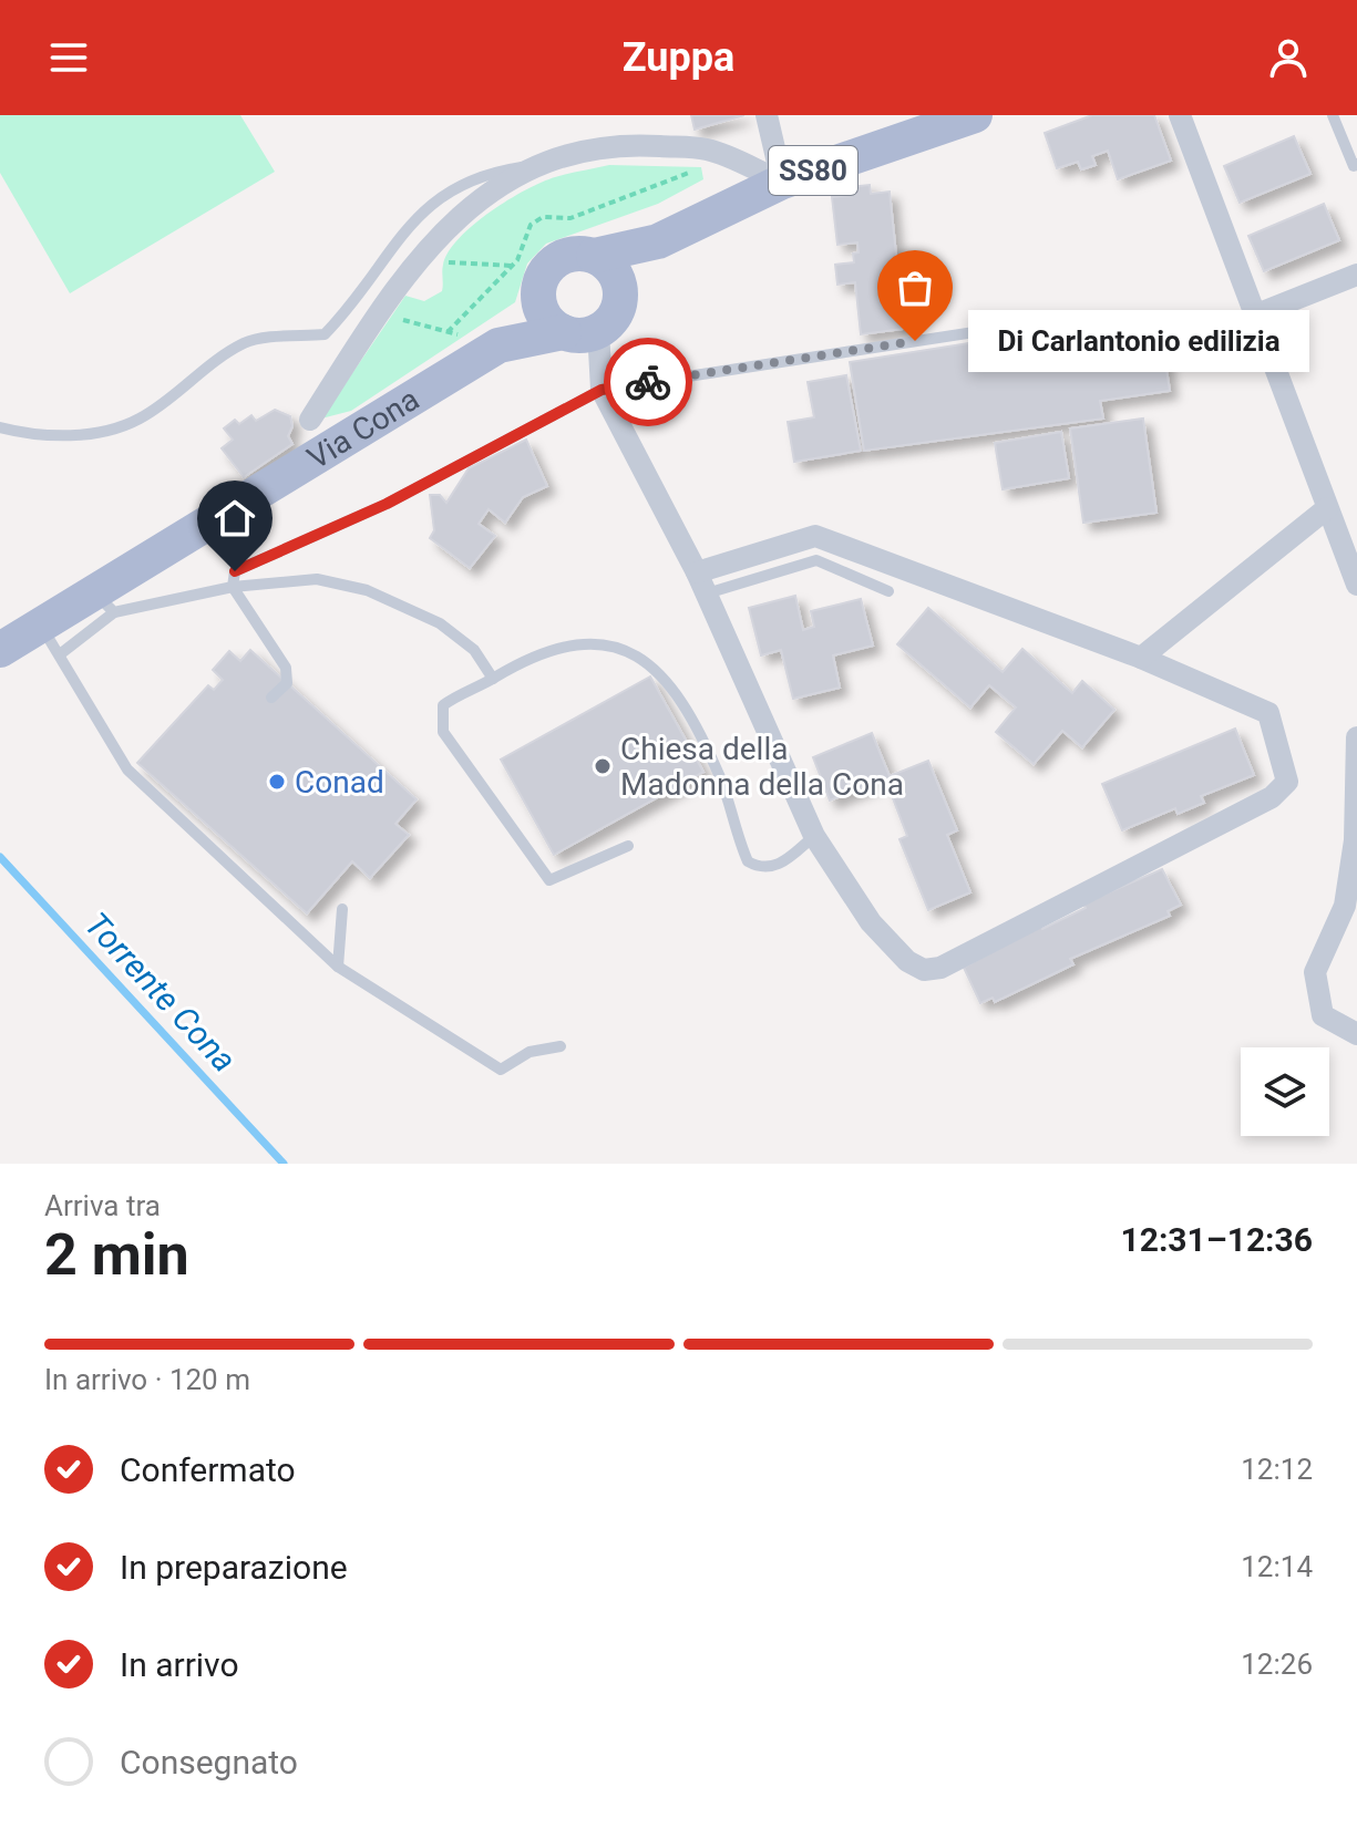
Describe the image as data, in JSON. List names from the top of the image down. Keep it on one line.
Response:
{"streets":{"main road":["SS80","Via Cona"]},"crossings":[["SS80","Via Cona"]],"water":["Torrente Cona"],"places":["Di Carlantonio edilizia","Chiesa della Madonna della Cona","Conad"],"page":{"header":"Zuppa","bubble":"Di Carlantonio edilizia","heading":["2 min","Arriva tra","12:31–12:36"],"bar":"In arrivo · 120 m","list":[["Confermato","12:12"],["In preparazione","12:14"],["In arrivo","12:26"],"Consegnato"]}}
